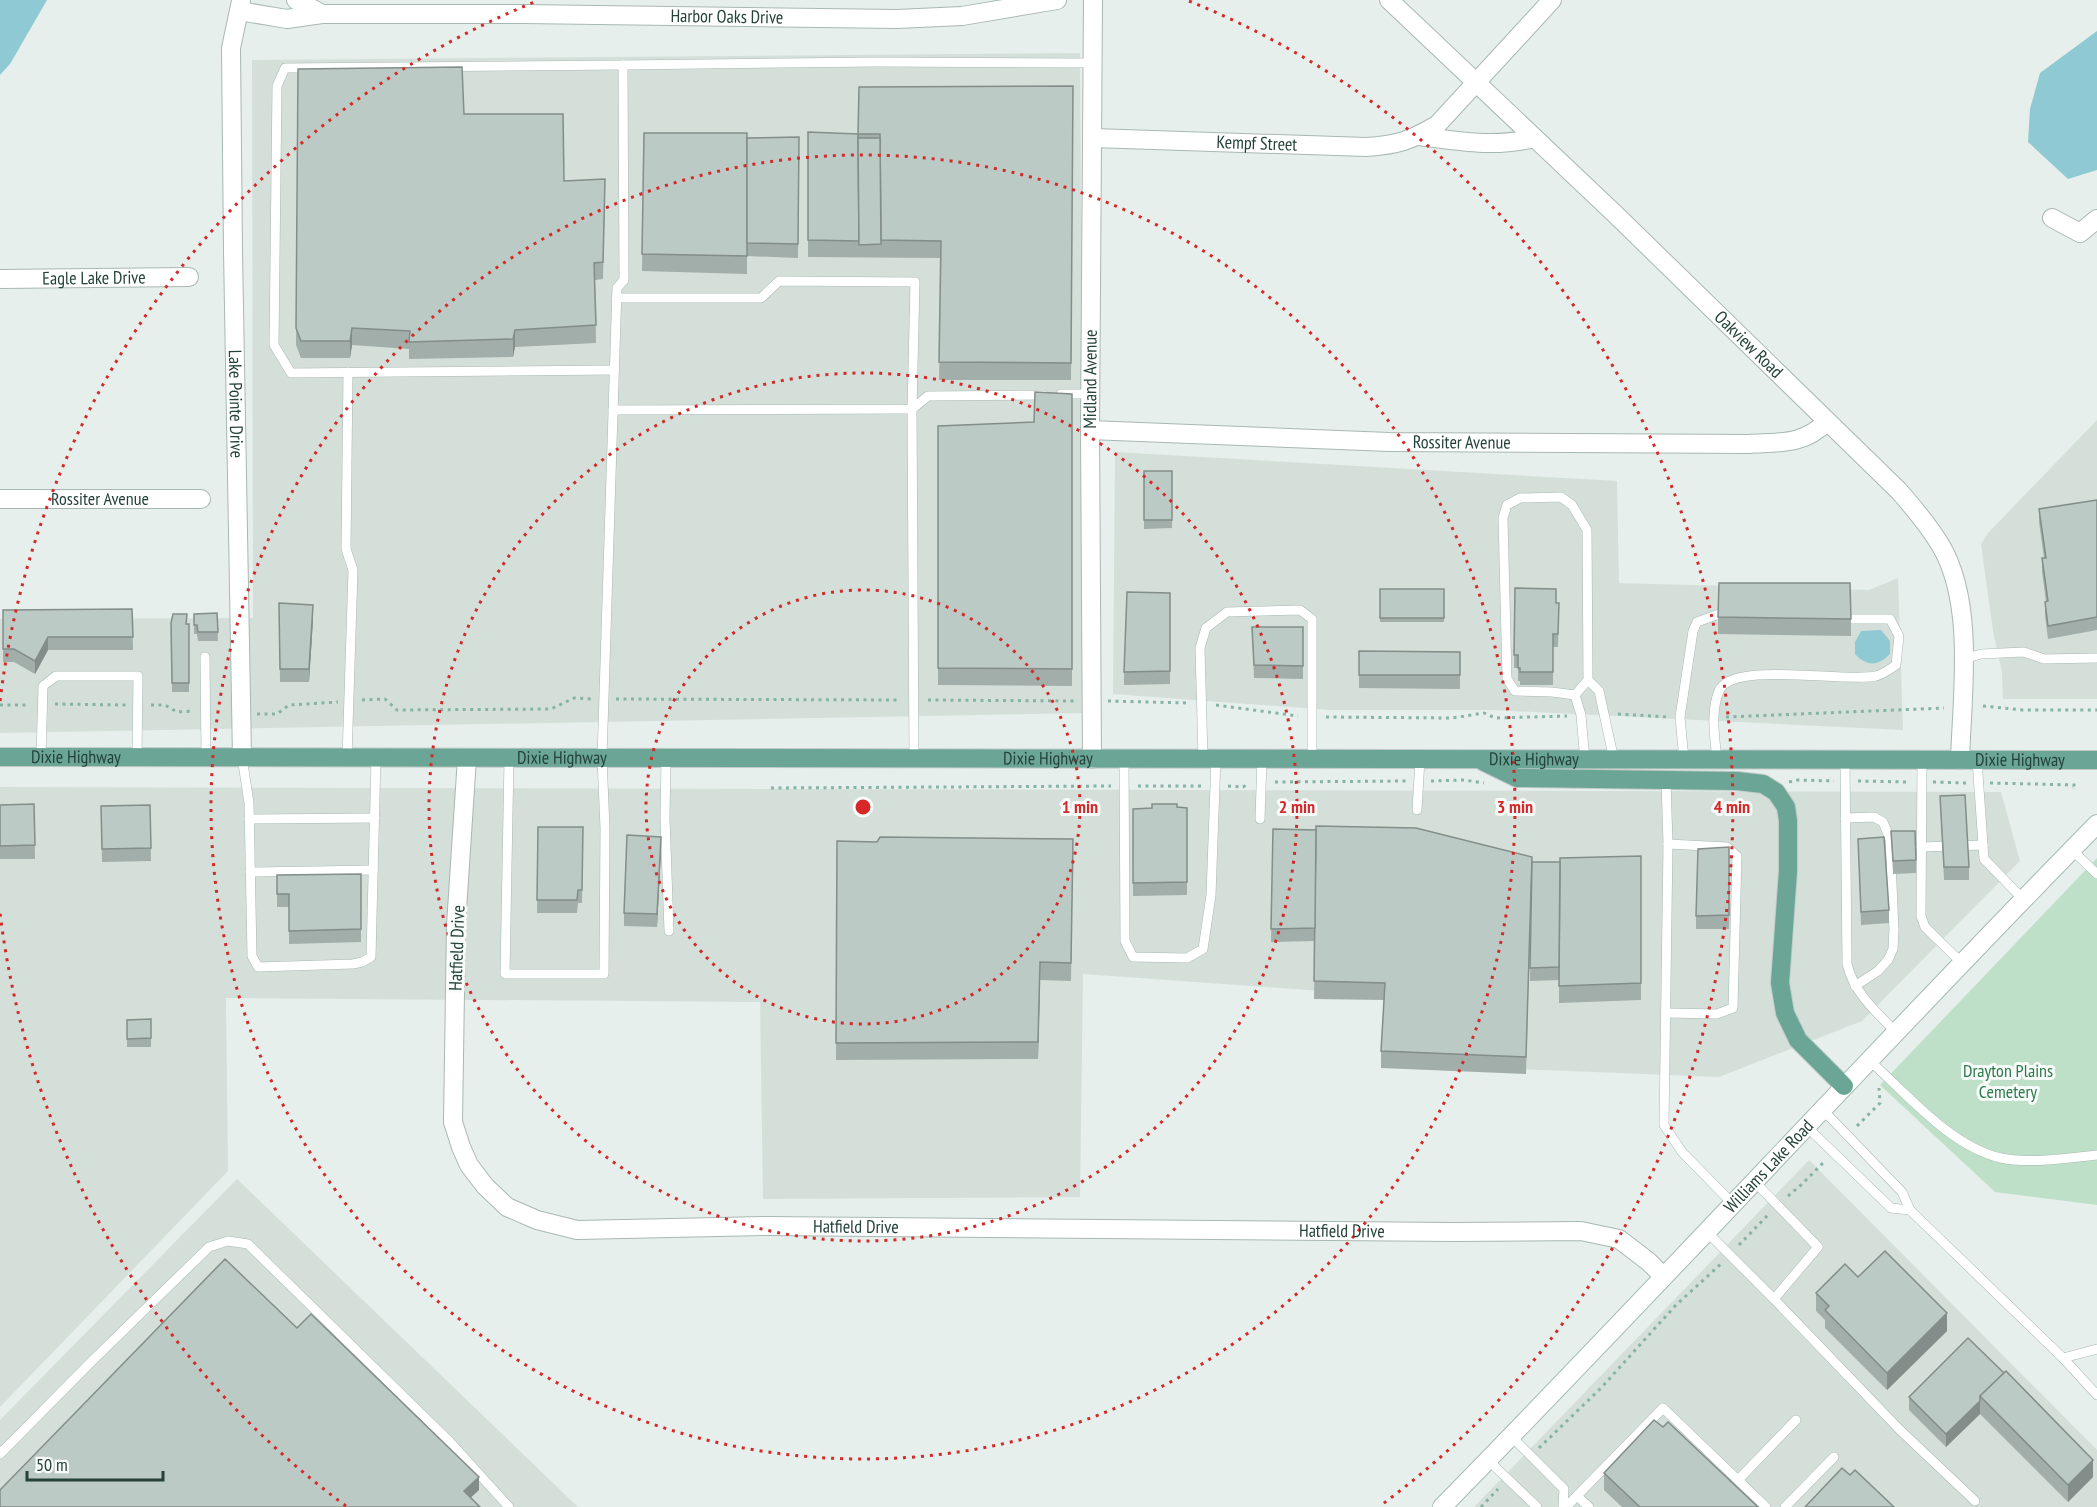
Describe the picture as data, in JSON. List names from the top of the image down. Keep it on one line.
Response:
{"streets":{"main road":["Dixie Highway"],"street":["Harbor Oaks Drive","Kempf Street","Eagle Lake Drive","Oakview Road","Midland Avenue","Lake Pointe Drive","Rossiter Avenue","Hatfield Drive","Williams Lake Road"]},"crossings":[["Harbor Oaks Drive","Lake Pointe Drive"],["Kempf Street","Oakview Road"],["Kempf Street","Midland Avenue"],["Oakview Road","Rossiter Avenue"],["Oakview Road","Dixie Highway"],["Midland Avenue","Rossiter Avenue"],["Midland Avenue","Dixie Highway"],["Lake Pointe Drive","Dixie Highway"],["Dixie Highway","Hatfield Drive"],["Hatfield Drive","Williams Lake Road"]],"parks":["Drayton Plains Cemetery"],"scale_bar":"50 m","rings":["1 min","2 min","3 min","4 min"]}
